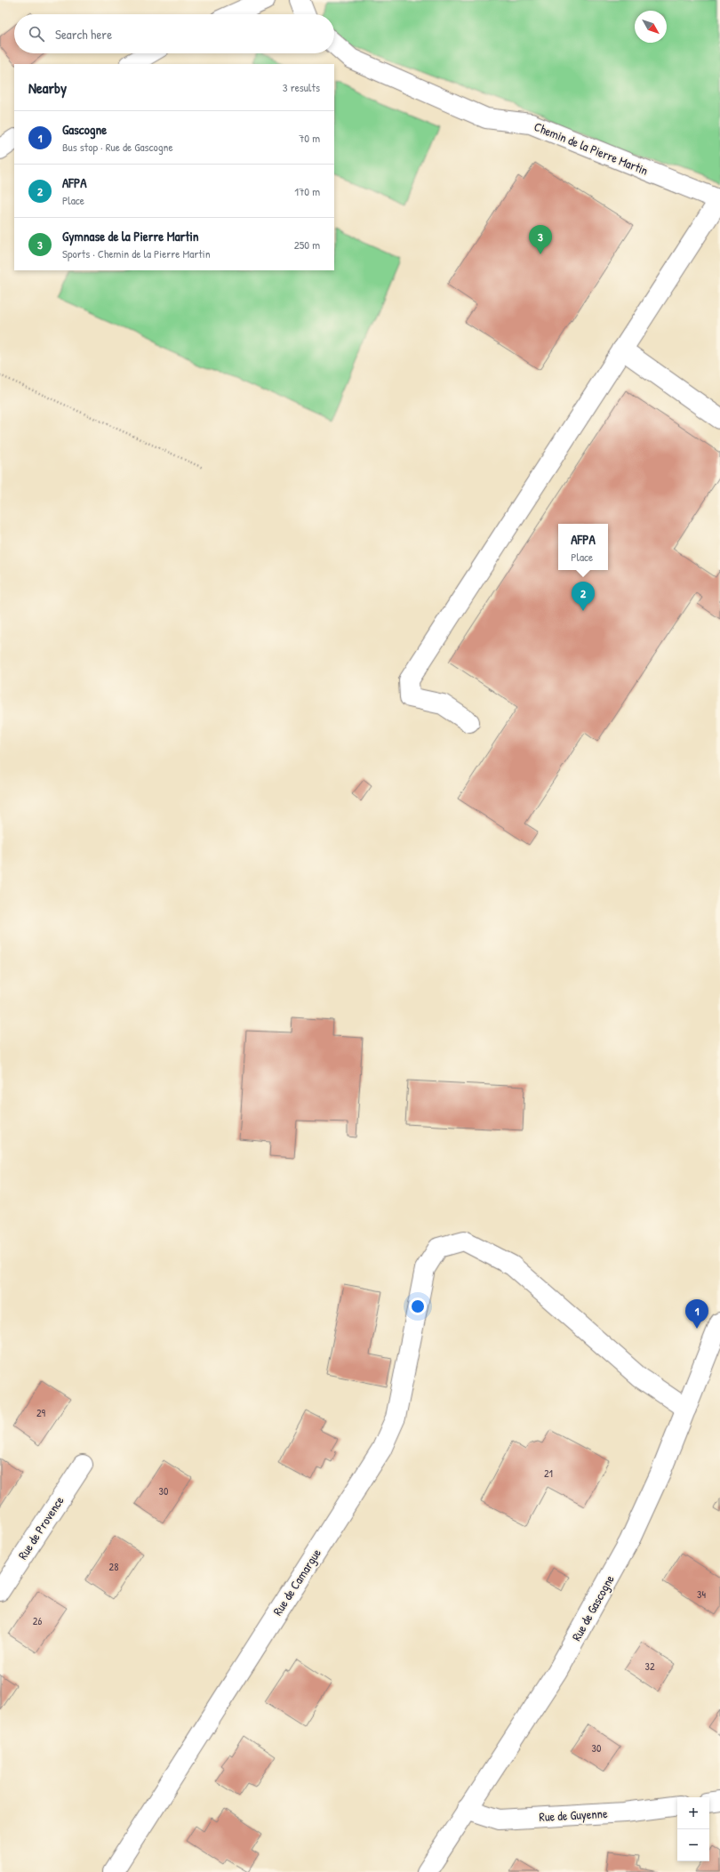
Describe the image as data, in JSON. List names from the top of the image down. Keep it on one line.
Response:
{"streets":{"street":["Chemin de la Pierre Martin","Rue de Provence","Rue de Camargue","Rue de Gascogne","Rue de Guyenne"]},"crossings":[["Rue de Camargue","Rue de Gascogne"],["Rue de Gascogne","Rue de Guyenne"]],"house_numbers":["29","21","30","28","34","26","32","30"],"north":"bottom right","page":{"search":"Search here","heading":["Nearby","3 results"],"list":[{"mark":"1","name":"Gascogne","note":"Bus stop · Rue de Gascogne","value":"70 m"},{"mark":"2","name":"AFPA","note":"Place","value":"170 m"},{"mark":"3","name":"Gymnase de la Pierre Martin","note":"Sports · Chemin de la Pierre Martin","value":"250 m"}],"pins":["3","2","1"],"popup":["AFPA","Place"],"map_buttons":["+","−"]}}
